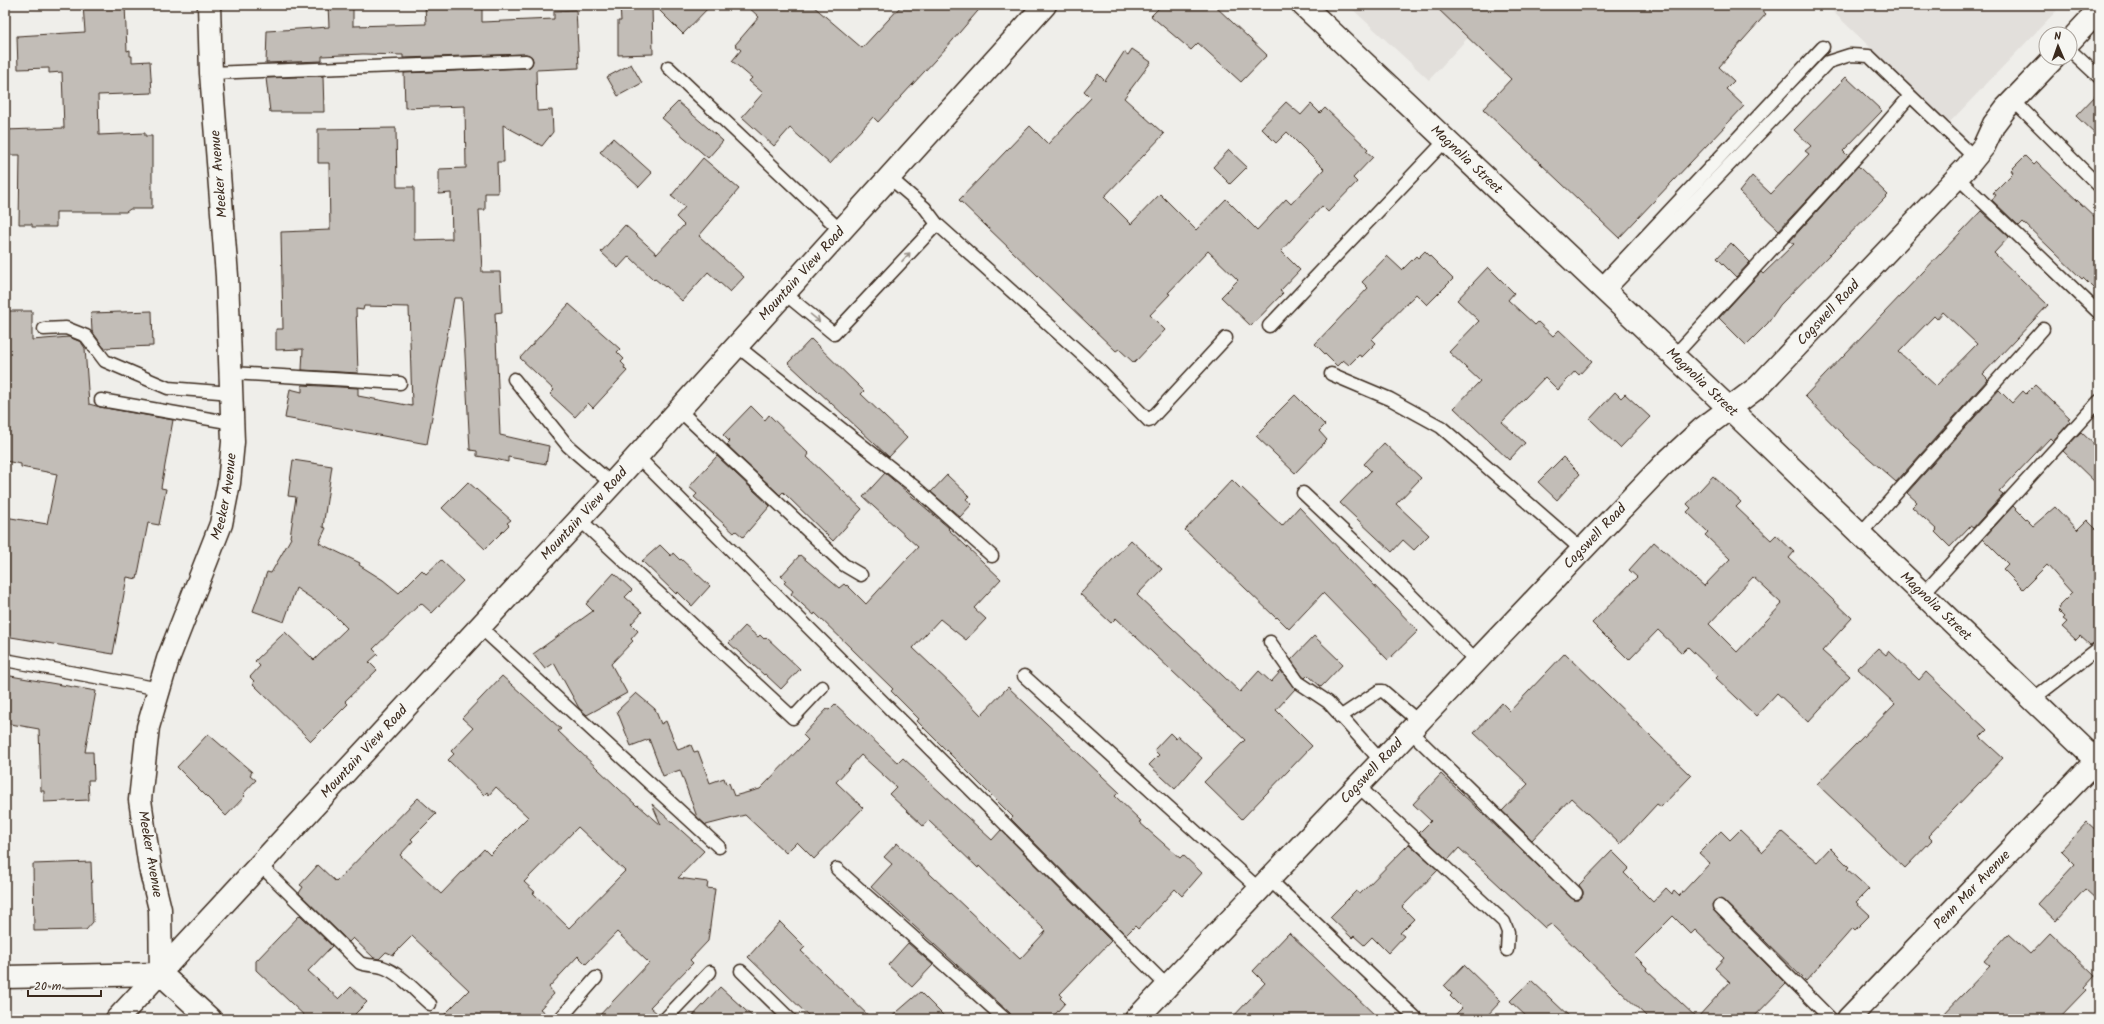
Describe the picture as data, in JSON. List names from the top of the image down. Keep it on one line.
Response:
{"streets":{"street":["Magnolia Street","Meeker Avenue","Mountain View Road","Cogswell Road","Penn Mar Avenue"]},"crossings":[["Magnolia Street","Cogswell Road"],["Magnolia Street","Penn Mar Avenue"],["Meeker Avenue","Mountain View Road"]],"scale_bar":"20 m","north":"top"}
